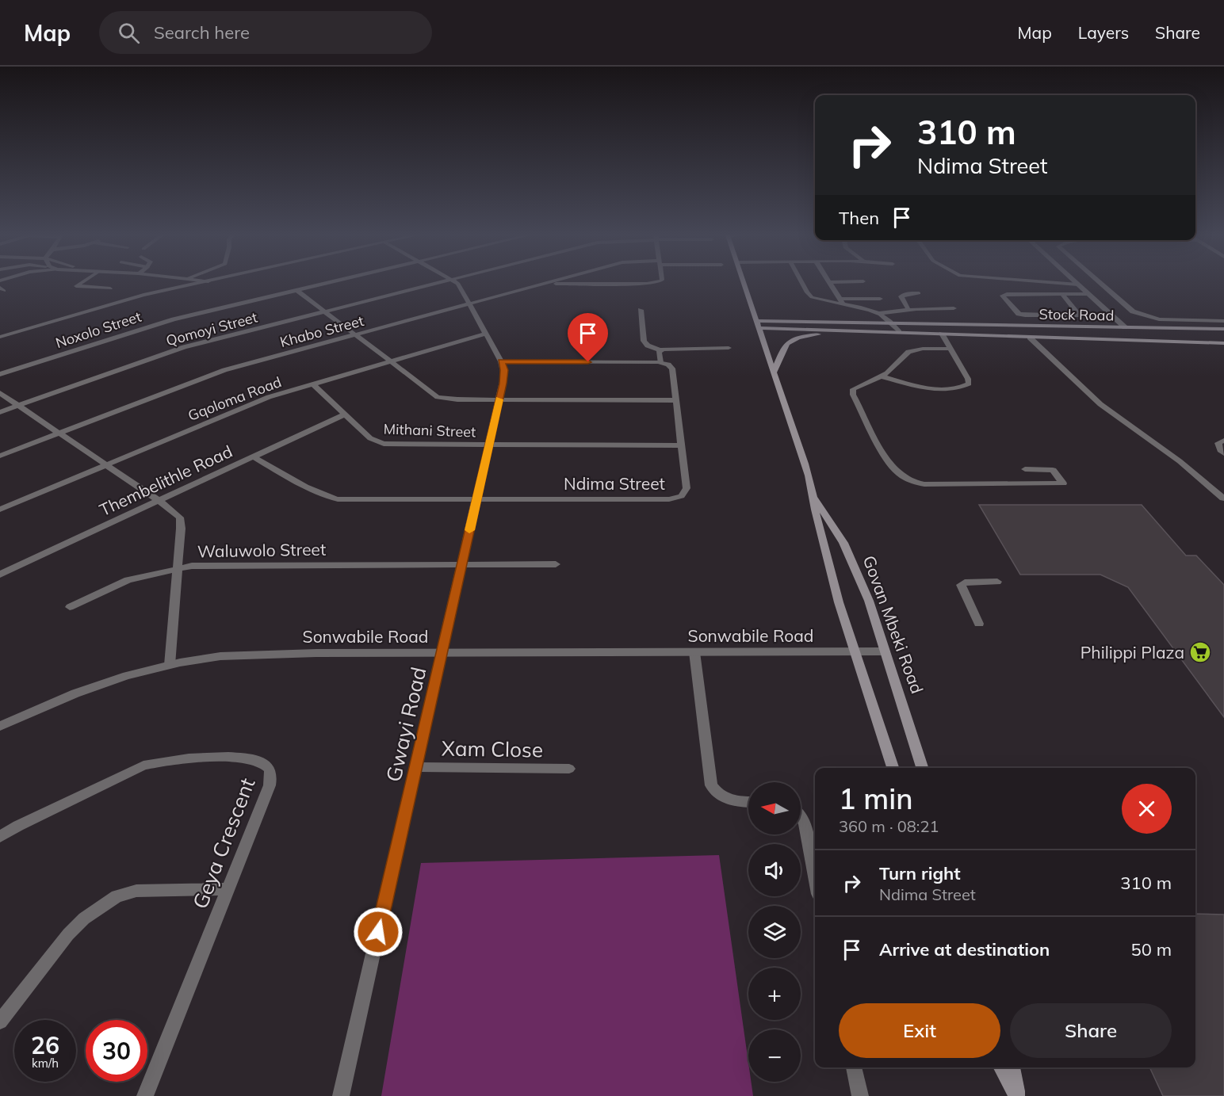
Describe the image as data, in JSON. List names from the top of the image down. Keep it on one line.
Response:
{"streets":{"main road":["Stock Road","Govan Mbeki Road"],"street":["Qomoyi Street","Noxolo Street","Khabo Street","Gqoloma Road","Mithani Street","Thembelithle Road","Ndima Street","Waluwolo Street","Sonwabile Road","Gwayi Road","Xam Close","Geya Crescent"]},"crossings":[["Stock Road","Govan Mbeki Road"],["Gqoloma Road","Mithani Street"],["Mithani Street","Thembelithle Road"],["Mithani Street","Ndima Street"],["Mithani Street","Gwayi Road"],["Thembelithle Road","Ndima Street"],["Ndima Street","Gwayi Road"],["Waluwolo Street","Gwayi Road"],["Govan Mbeki Road","Sonwabile Road"],["Sonwabile Road","Gwayi Road"],["Gwayi Road","Xam Close"]],"places":{"supermarket":["Philippi Plaza"]},"north":"left","page":{"header":"Map","search":"Search here","nav":["Map","Layers","Share"],"turn":["310 m","Ndima Street"],"then":"Then","heading":["1 min","360 m · 08:21"],"map_buttons":["+","−"],"list":[{"name":"Turn right","note":"Ndima Street","value":"310 m"},{"name":"Arrive at destination","value":"50 m"}],"buttons":["Exit","Share"],"speed":"26 km/h","limit":"30"}}
